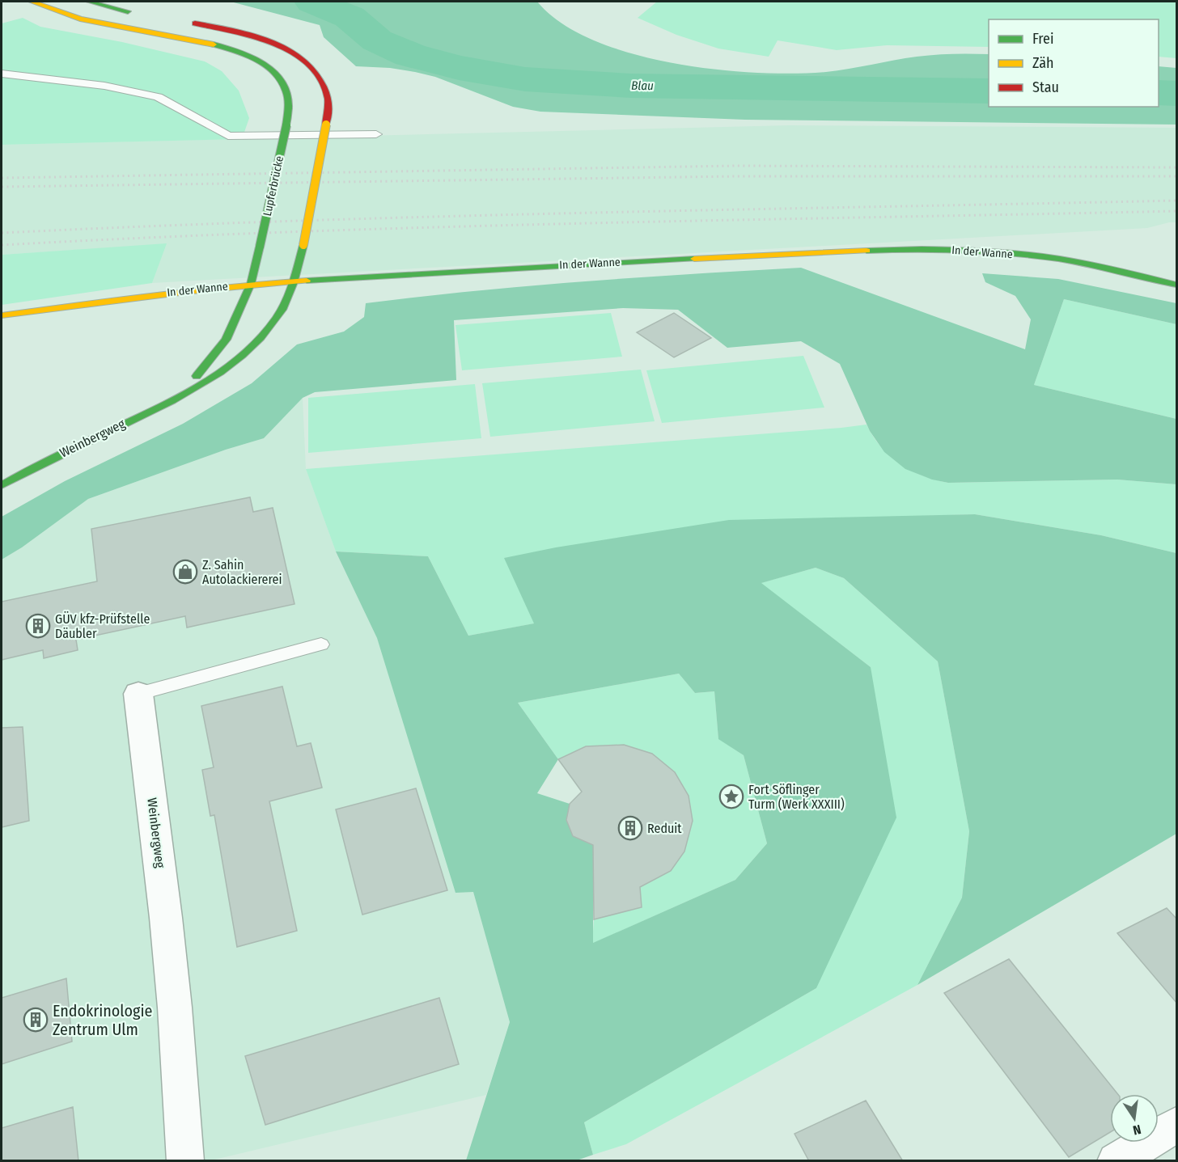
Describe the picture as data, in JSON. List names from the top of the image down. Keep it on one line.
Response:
{"streets":{"street":["Lupferbrücke","In der Wanne","Weinbergweg"]},"crossings":[["Lupferbrücke","In der Wanne"],["Lupferbrücke","Weinbergweg"],["In der Wanne","Weinbergweg"]],"water":["Blau"],"places":{"shop":["Z. Sahin Autolackiererei"],"building":["GÜV kfz-Prüfstelle Däubler","Reduit","Endokrinologie Zentrum Ulm"],"place":["Fort Söflinger Turm (Werk XXXIII)"]},"legend":["Frei","Zäh","Stau"],"north":"bottom"}
